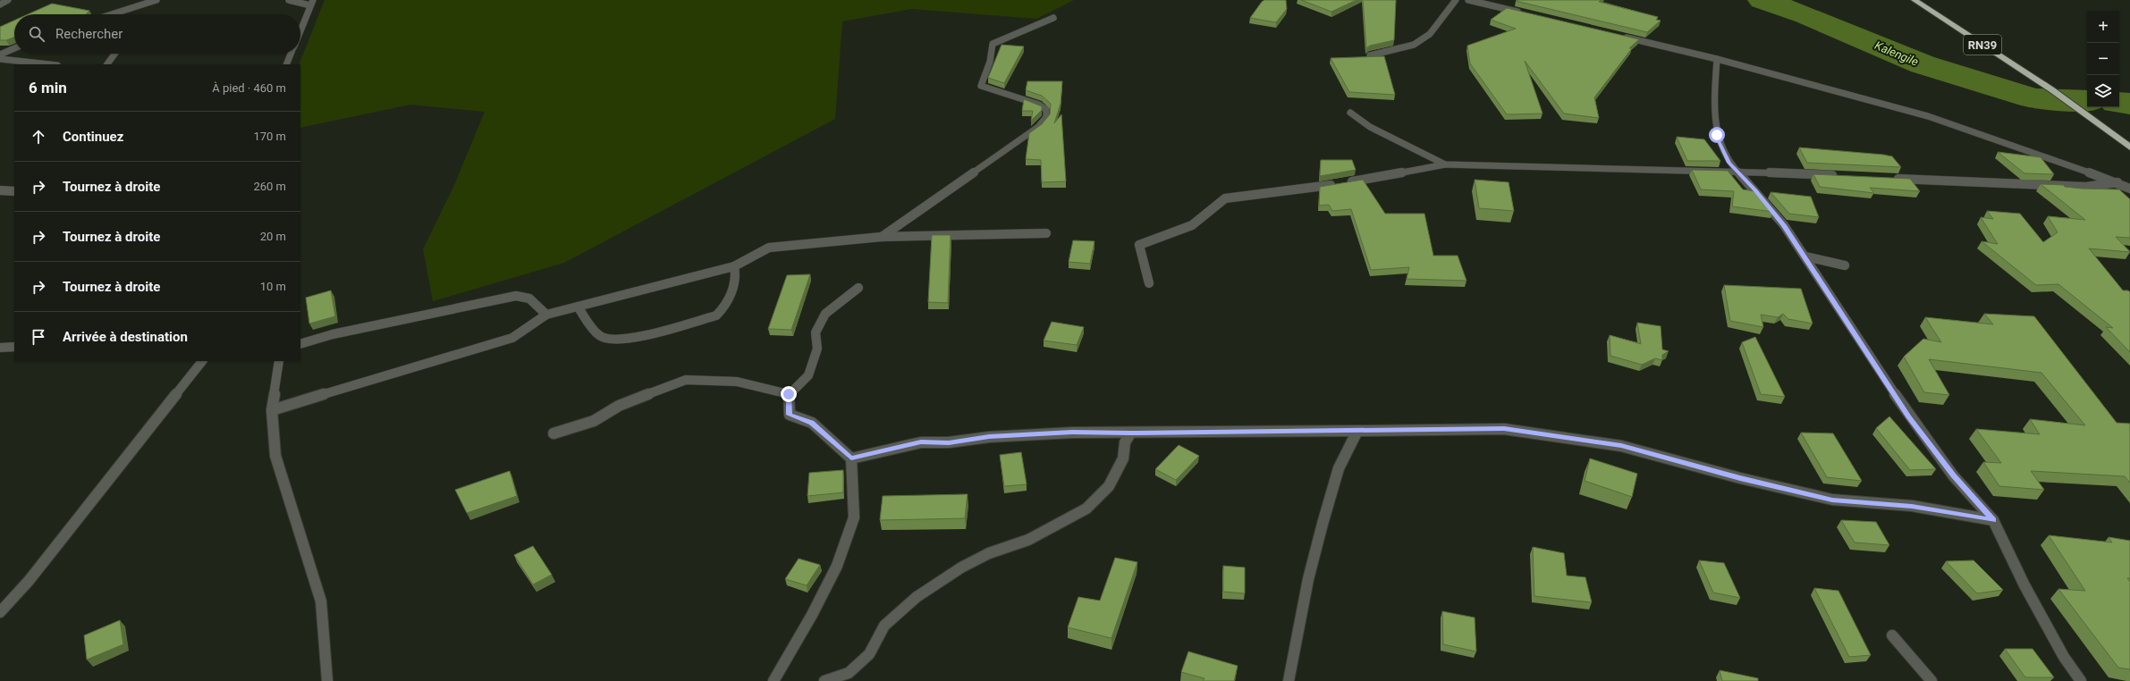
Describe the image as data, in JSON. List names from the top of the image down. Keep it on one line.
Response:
{"streets":{"highway":["RN39"]},"water":["Kalengile"],"page":{"map_buttons":["+","−"],"search":"Rechercher","heading":["6 min","À pied · 460 m"],"list":[["Continuez","170 m"],["Tournez à droite","260 m"],["Tournez à droite","20 m"],["Tournez à droite","10 m"],"Arrivée à destination"]}}
